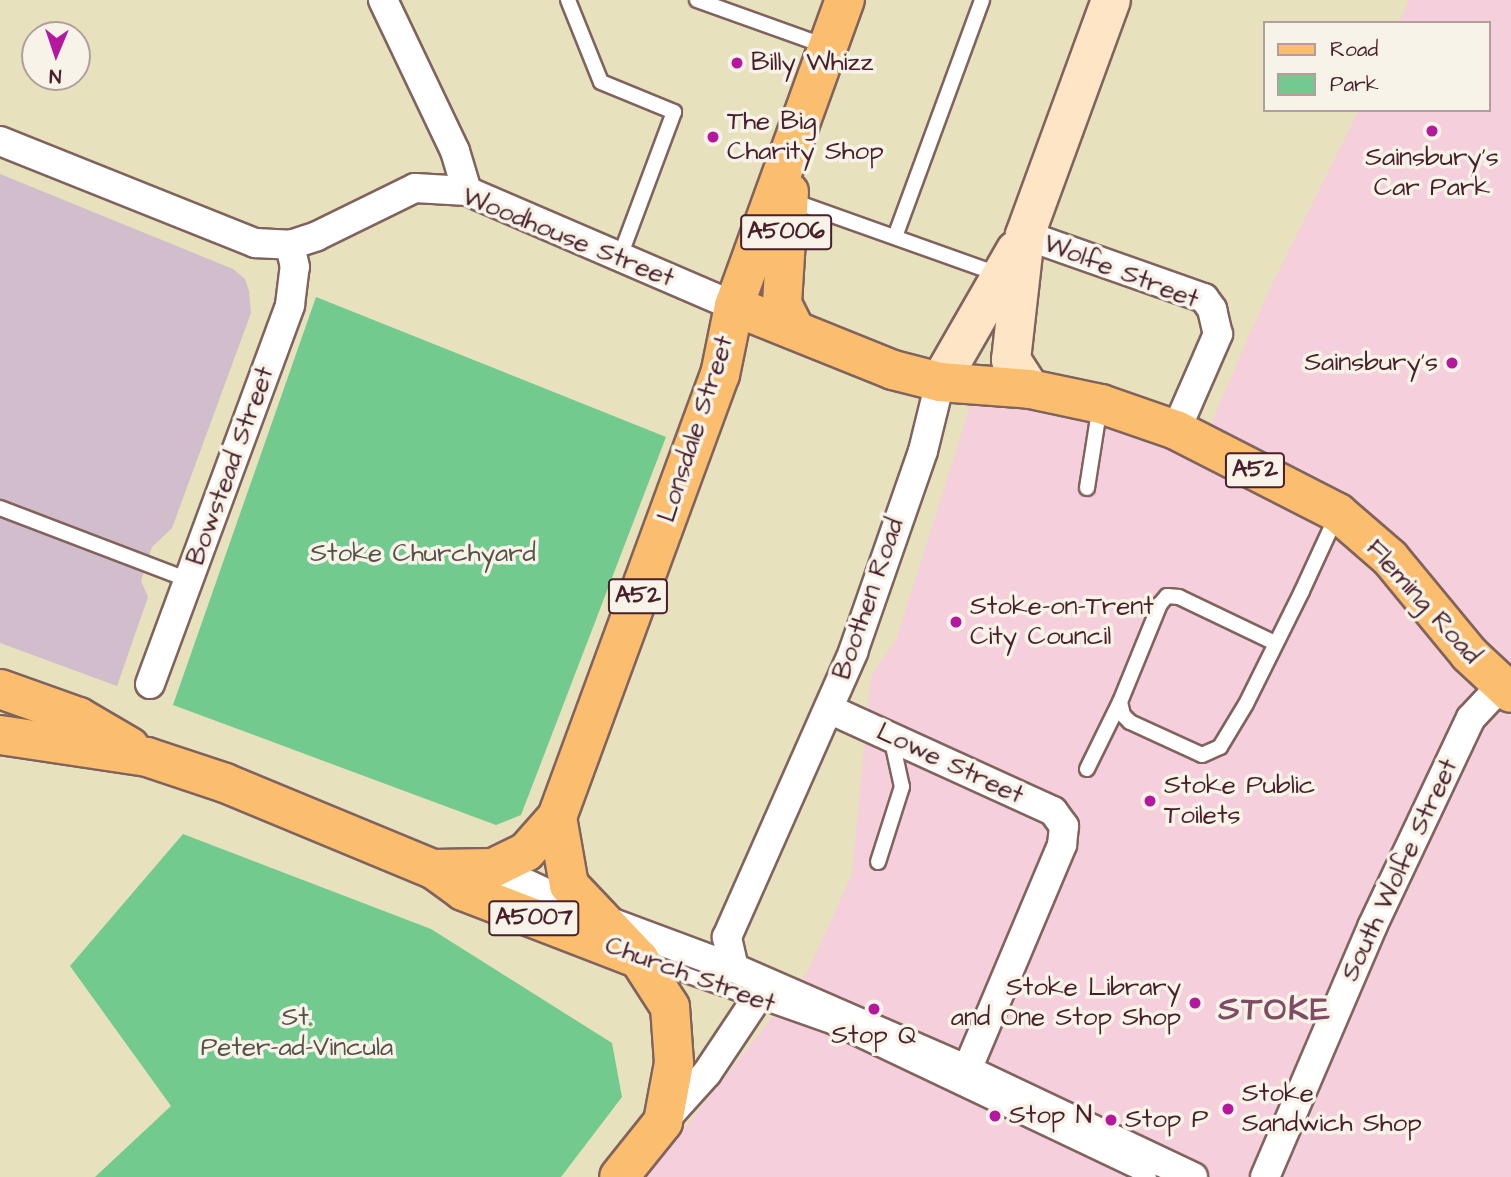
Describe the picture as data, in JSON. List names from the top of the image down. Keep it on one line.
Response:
{"streets":{"main road":["A5006","Woodhouse Street","Lonsdale Street","A52","Fleming Road","A5007","Church Street"],"street":["Wolfe Street","Bowstead Street","Boothen Road","Lowe Street","South Wolfe Street"]},"crossings":[["A5006","Woodhouse Street"],["A5006","Lonsdale Street"],["A5006","A52"],["Woodhouse Street","Lonsdale Street"],["Woodhouse Street","Bowstead Street"],["Woodhouse Street","A52"],["Woodhouse Street","Boothen Road"],["Woodhouse Street","Fleming Road"],["Wolfe Street","Boothen Road"],["Wolfe Street","Fleming Road"],["Lonsdale Street","A52"],["Lonsdale Street","Church Street"],["Boothen Road","Fleming Road"],["Boothen Road","Lowe Street"],["Boothen Road","Church Street"],["Fleming Road","South Wolfe Street"],["Lowe Street","Church Street"],["A5007","Church Street"]],"districts":["STOKE"],"parks":["Stoke Churchyard","St. Peter-ad-Vincula"],"places":["Billy Whizz","Sainsbury's Car Park","The Big Charity Shop","Sainsbury's","Stoke-on-Trent City Council","Stoke Public Toilets","Stoke Library and One Stop Shop","Stop Q","Stoke Sandwich Shop","Stop N","Stop P"],"legend":["Road","Park"],"north":"bottom"}
